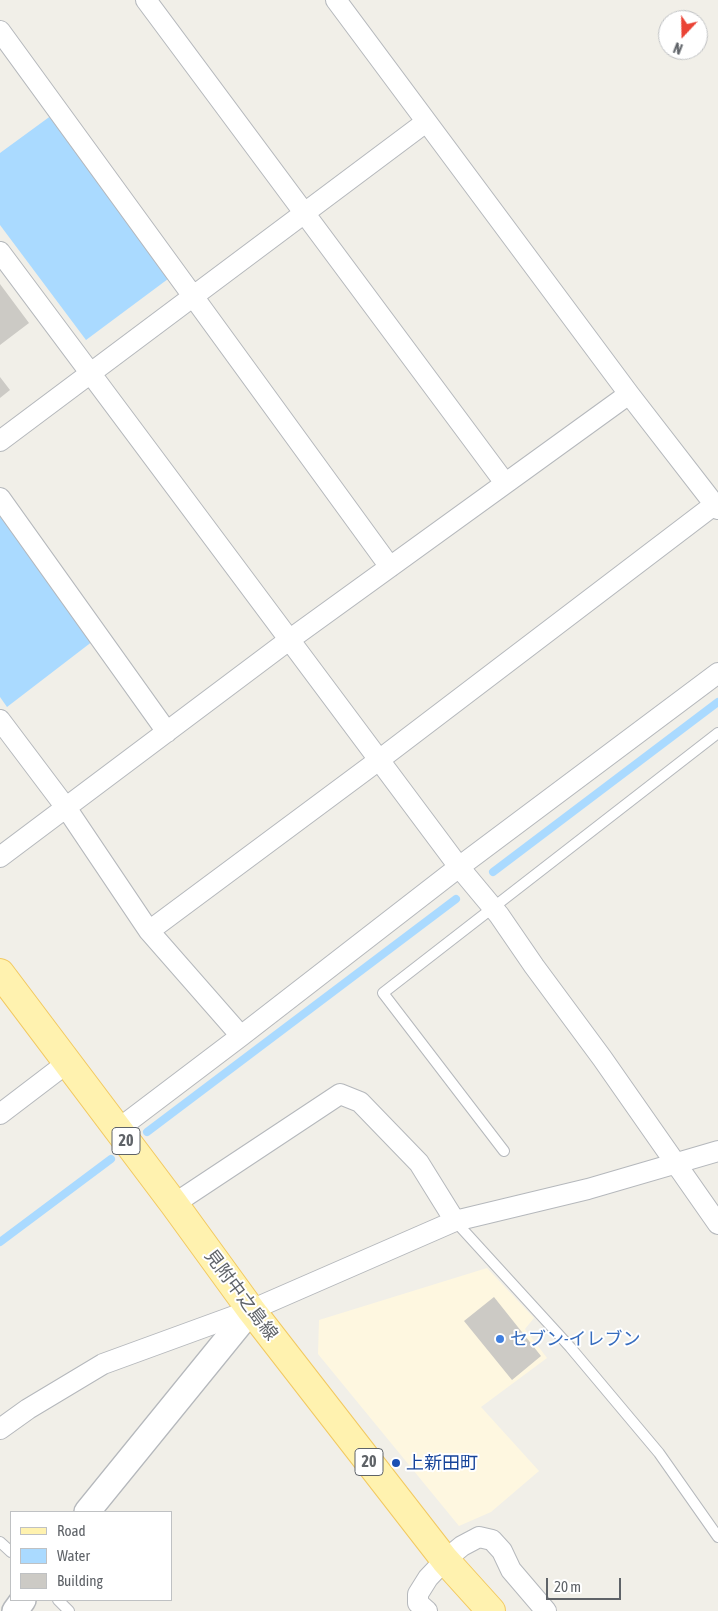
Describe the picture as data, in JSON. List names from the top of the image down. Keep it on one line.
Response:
{"streets":{"main road":["20","見附中之島線"]},"places":["セブン-イレブン","上新田町"],"legend":["Road","Water","Building"],"scale_bar":"20 m","north":"bottom"}
